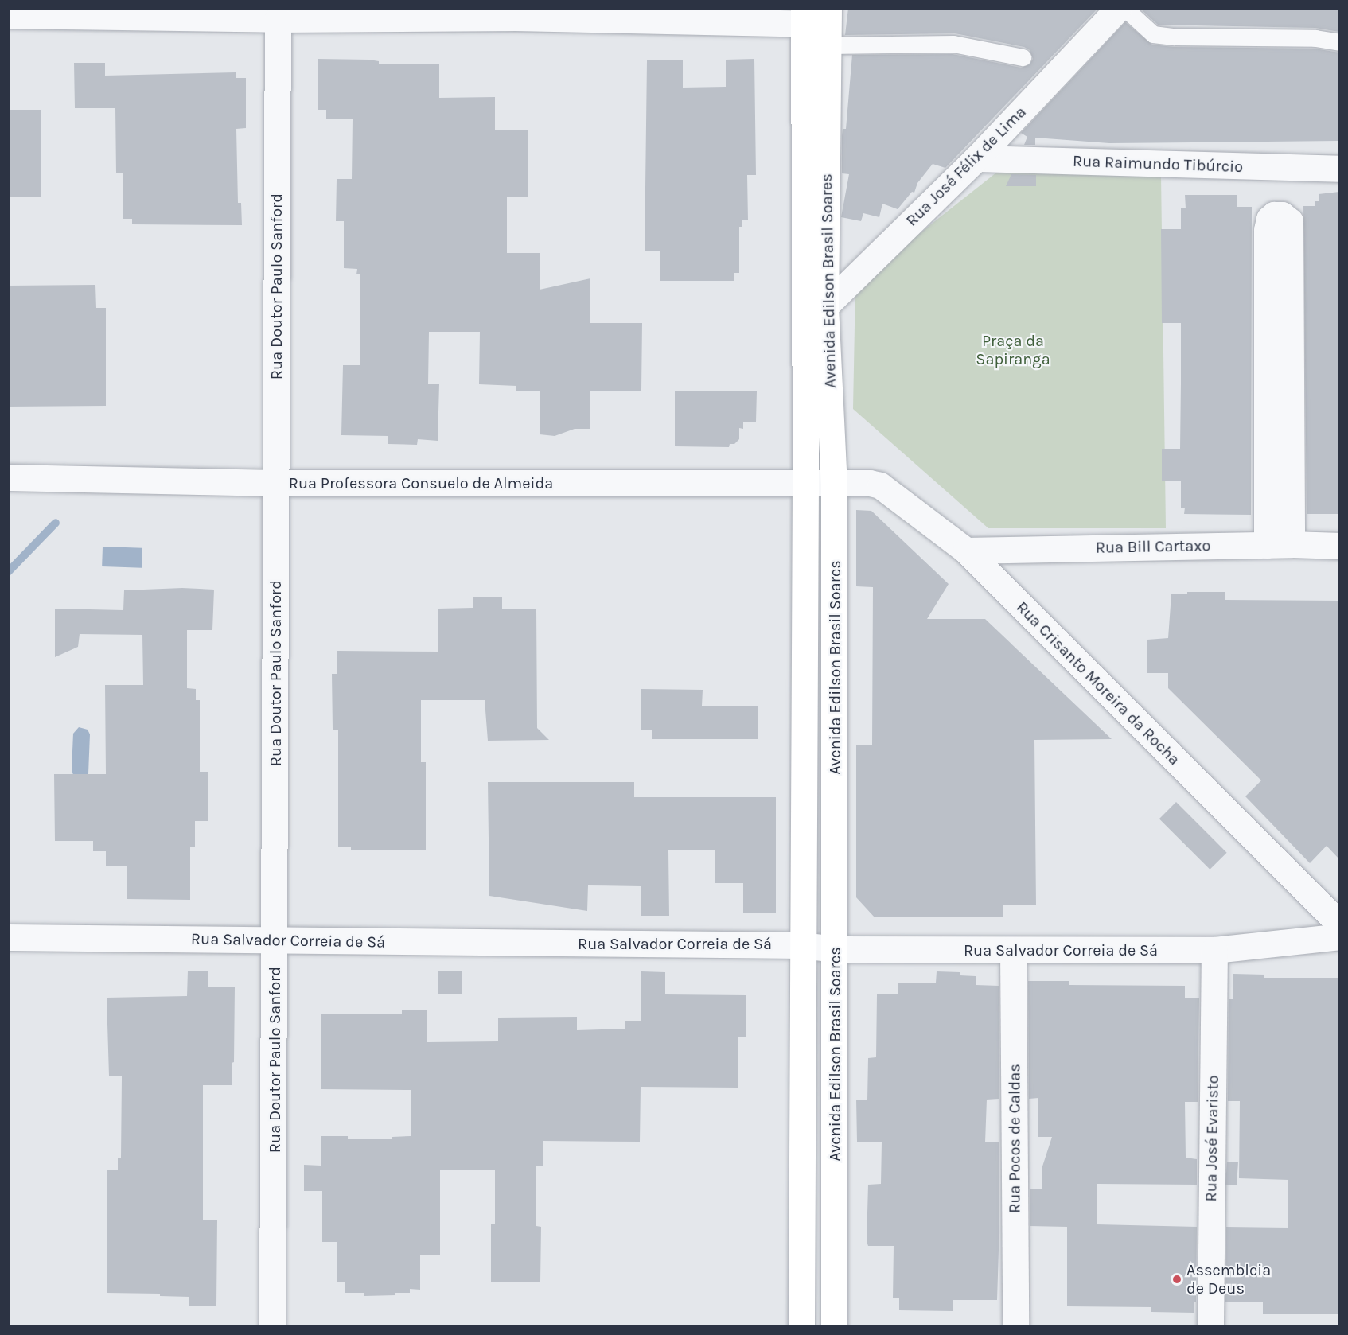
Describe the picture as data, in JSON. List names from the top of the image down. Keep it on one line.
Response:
{"streets":{"main road":["Avenida Edilson Brasil Soares"],"street":["Rua Raimundo Tibúrcio","Rua José Félix de Lima","Rua Doutor Paulo Sanford","Rua Professora Consuelo de Almeida","Rua Bill Cartaxo","Rua Crisanto Moreira da Rocha","Rua Salvador Correia de Sá","Rua Pocos de Caldas","Rua José Evaristo"]},"crossings":[["Rua Raimundo Tibúrcio","Rua José Félix de Lima"],["Rua José Félix de Lima","Avenida Edilson Brasil Soares"],["Avenida Edilson Brasil Soares","Rua Professora Consuelo de Almeida"],["Avenida Edilson Brasil Soares","Rua Crisanto Moreira da Rocha"],["Avenida Edilson Brasil Soares","Rua Salvador Correia de Sá"],["Rua Doutor Paulo Sanford","Rua Professora Consuelo de Almeida"],["Rua Doutor Paulo Sanford","Rua Salvador Correia de Sá"],["Rua Professora Consuelo de Almeida","Rua Crisanto Moreira da Rocha"],["Rua Bill Cartaxo","Rua Crisanto Moreira da Rocha"],["Rua Salvador Correia de Sá","Rua Pocos de Caldas"],["Rua Salvador Correia de Sá","Rua José Evaristo"]],"parks":["Praça da Sapiranga"],"places":["Assembleia de Deus"]}
